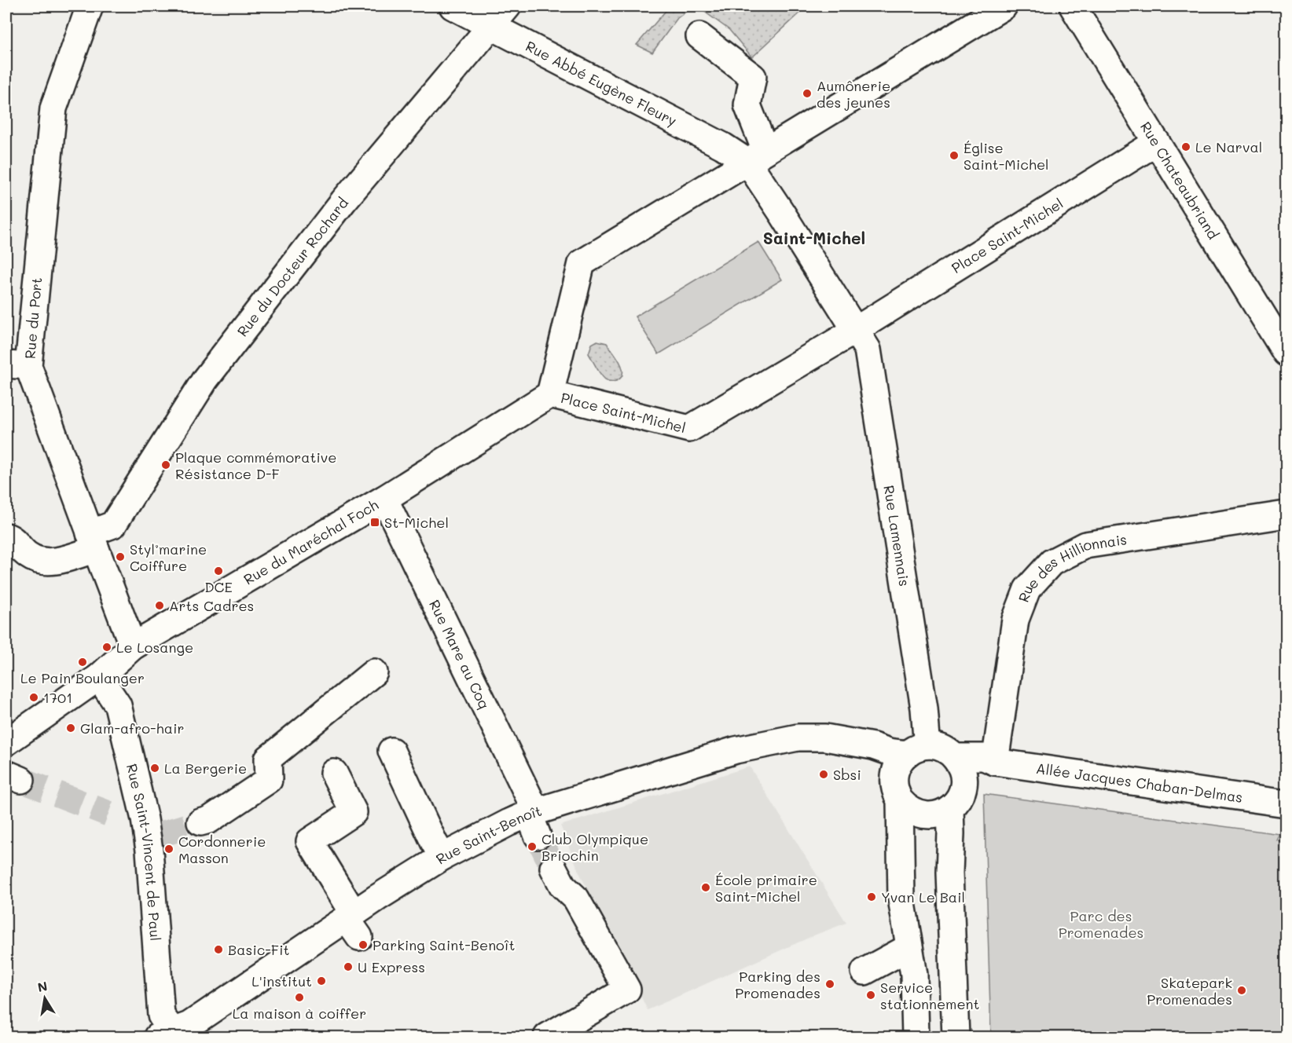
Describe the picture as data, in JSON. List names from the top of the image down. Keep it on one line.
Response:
{"streets":{"street":["Rue Abbé Eugène Fleury","Rue Chateaubriand","Place Saint-Michel","Rue du Docteur Rochard","Rue du Port","Rue Lamennais","Rue du Maréchal Foch","Rue des Hillionnais","Rue Mare au Coq","Allée Jacques Chaban-Delmas","Rue Saint-Benoît","Rue Saint-Vincent de Paul"]},"crossings":[["Rue Abbé Eugène Fleury","Place Saint-Michel"],["Rue Abbé Eugène Fleury","Rue du Docteur Rochard"],["Rue Chateaubriand","Place Saint-Michel"],["Place Saint-Michel","Rue Lamennais"],["Place Saint-Michel","Rue du Maréchal Foch"],["Rue du Docteur Rochard","Rue du Port"],["Rue du Port","Rue du Maréchal Foch"],["Rue Lamennais","Allée Jacques Chaban-Delmas"],["Rue Lamennais","Rue Saint-Benoît"],["Rue du Maréchal Foch","Rue Mare au Coq"],["Rue du Maréchal Foch","Rue Saint-Vincent de Paul"],["Rue des Hillionnais","Allée Jacques Chaban-Delmas"],["Rue Mare au Coq","Rue Saint-Benoît"],["Allée Jacques Chaban-Delmas","Rue Saint-Benoît"],["Rue Saint-Benoît","Rue Saint-Vincent de Paul"]],"districts":["Saint-Michel"],"parks":["Parc des Promenades"],"places":{"other":["Aumônerie des jeunes","Le Narval","Église Saint-Michel","Plaque commémorative Résistance D-F","Styl’marine Coiffure","DCE","Arts Cadres","Le Losange","Le Pain Boulanger","1701","Glam-afro-hair","La Bergerie","Sbsi","Club Olympique Briochin","Cordonnerie Masson","École primaire Saint-Michel","Yvan Le Bail","Parking Saint-Benoît","Basic-Fit","U Express","L'institut","Parking des Promenades","Skatepark Promenades","Service stationnement","La maison à coiffer"],"transit":["St-Michel"]},"north":"top"}
